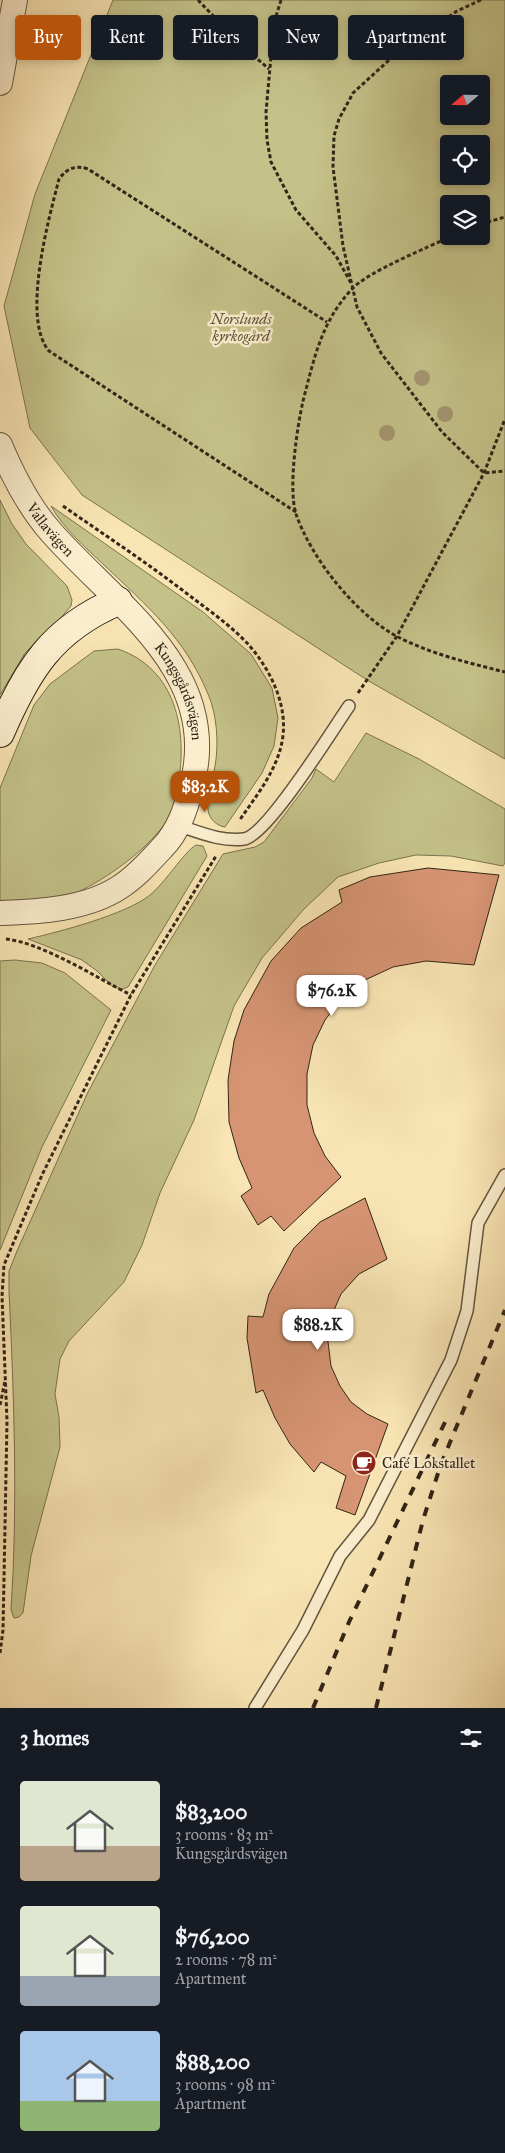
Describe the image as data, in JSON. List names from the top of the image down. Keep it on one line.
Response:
{"streets":{"street":["Vallavägen","Kungsgårdsvägen"]},"crossings":[["Vallavägen","Kungsgårdsvägen"]],"parks":["Norslunds kyrkogård"],"places":{"cafe":["Café Lokstallet"]},"north":"left","page":{"chip":["Buy","Rent","Filters","New","Apartment"],"price":["$83.2K","$76.2K","$88.2K"],"heading":"3 homes","list":[{"name":"$83,200","note":"3 rooms · 83 m² · Kungsgårdsvägen"},{"name":"$76,200","note":"2 rooms · 78 m² · Apartment"},{"name":"$88,200","note":"3 rooms · 98 m² · Apartment"}]}}
